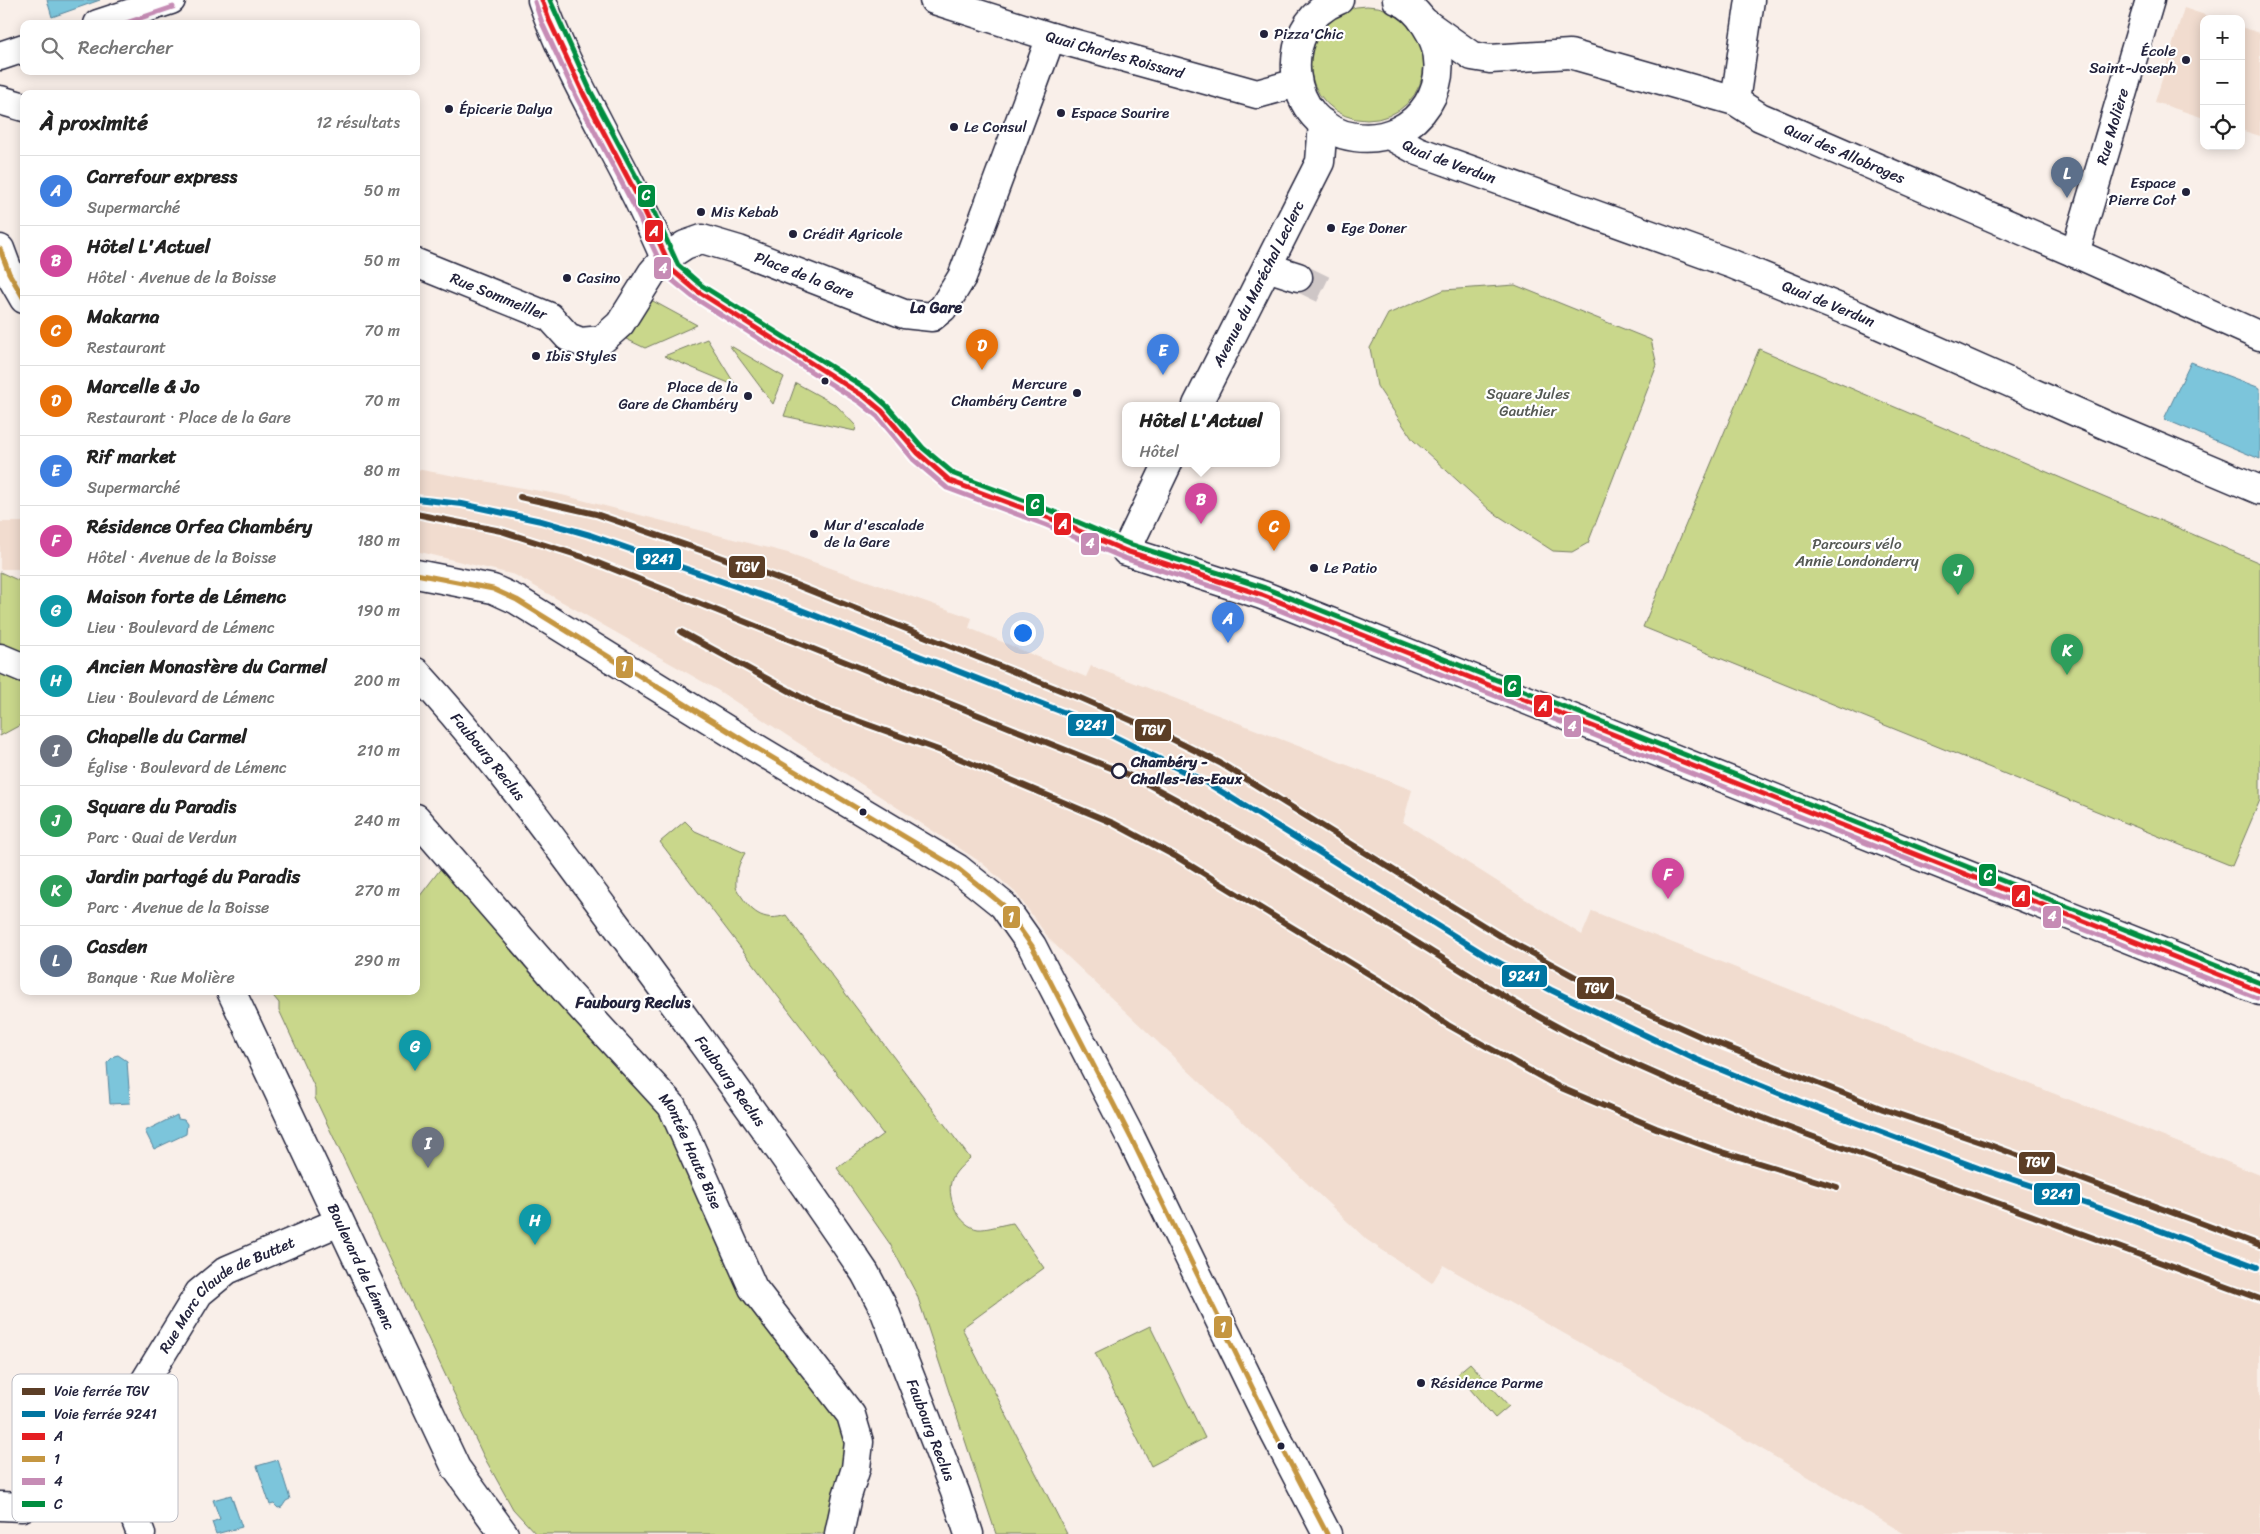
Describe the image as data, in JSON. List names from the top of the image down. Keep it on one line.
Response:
{"streets":{"street":["Quai Charles Roissard","Rue Molière","Quai des Allobroges","Quai de Verdun","Place de la Gare","Avenue du Maréchal Leclerc","Rue Sommeiller","Faubourg Reclus","Montée Haute Bise","Boulevard de Lémenc","Rue Marc Claude de Buttet"]},"crossings":[["Quai Charles Roissard","Place de la Gare"],["Rue Molière","Quai des Allobroges"],["Place de la Gare","Rue Sommeiller"],["Boulevard de Lémenc","Rue Marc Claude de Buttet"]],"districts":["La Gare","Faubourg Reclus"],"parks":["Square Jules Gauthier","Parcours vélo Annie Londonderry"],"places":["Pizza'Chic","École Saint-Joseph","Épicerie Dalya","Espace Sourire","Le Consul","Espace Pierre Cot","Mis Kebab","Ege Doner","Crédit Agricole","Casino","Ibis Styles","Mercure Chambéry Centre","Place de la Gare de Chambéry","Mur d'escalade de la Gare","Le Patio","Chambéry - Challes-les-Eaux","Résidence Parme"],"lines":["transit line A","transit line C","transit line 4","transit line 1","rail line TGV","rail line 9241"],"legend":["Voie ferrée TGV","Voie ferrée 9241","A","1","4","C"],"page":{"map_buttons":["+","−"],"search":"Rechercher","heading":["À proximité","12 résultats"],"list":[{"mark":"A","name":"Carrefour express","note":"Supermarché","value":"50 m"},{"mark":"B","name":"Hôtel L'Actuel","note":"Hôtel · Avenue de la Boisse","value":"50 m"},{"mark":"C","name":"Makarna","note":"Restaurant","value":"70 m"},{"mark":"D","name":"Marcelle & Jo","note":"Restaurant · Place de la Gare","value":"70 m"},{"mark":"E","name":"Rif market","note":"Supermarché","value":"80 m"},{"mark":"F","name":"Résidence Orfea Chambéry","note":"Hôtel · Avenue de la Boisse","value":"180 m"},{"mark":"G","name":"Maison forte de Lémenc","note":"Lieu · Boulevard de Lémenc","value":"190 m"},{"mark":"H","name":"Ancien Monastère du Carmel","note":"Lieu · Boulevard de Lémenc","value":"200 m"},{"mark":"I","name":"Chapelle du Carmel","note":"Église · Boulevard de Lémenc","value":"210 m"},{"mark":"J","name":"Square du Paradis","note":"Parc · Quai de Verdun","value":"240 m"},{"mark":"K","name":"Jardin partagé du Paradis","note":"Parc · Avenue de la Boisse","value":"270 m"},{"mark":"L","name":"Casden","note":"Banque · Rue Molière","value":"290 m"}],"pins":["L","D","E","B","C","J","A","K","F","G","I","H"],"popup":["Hôtel L'Actuel","Hôtel"]}}
